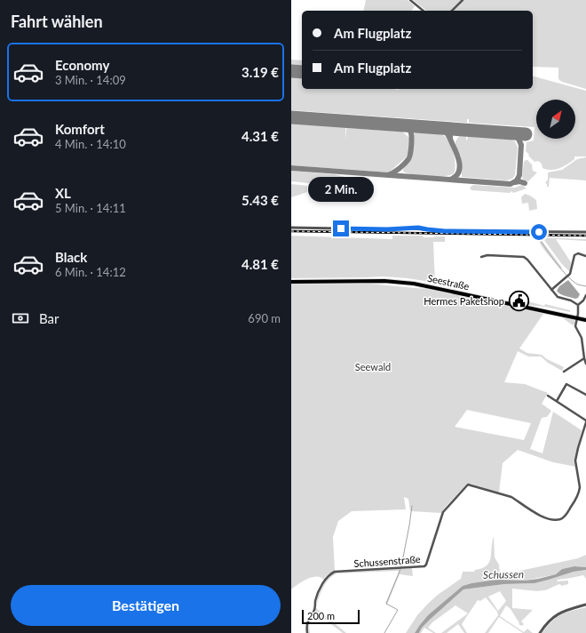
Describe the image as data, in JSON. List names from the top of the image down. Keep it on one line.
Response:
{"streets":{"main road":["Seestraße"],"street":["Schussenstraße"]},"water":["Schussen"],"parks":["Seewald"],"places":{"public building":["Hermes Paketshop"]},"scale_bar":"200 m","north":"top right","page":{"heading":"Fahrt wählen","banner":["Am Flugplatz","Am Flugplatz"],"list":[{"name":"Economy","note":"3 Min. · 14:09","value":"3.19 €"},{"name":"Komfort","note":"4 Min. · 14:10","value":"4.31 €"},{"name":"XL","note":"5 Min. · 14:11","value":"5.43 €"},{"name":"Black","note":"6 Min. · 14:12","value":"4.81 €"}],"bubble":"2 Min.","pay":["Bar","690 m"],"buttons":"Bestätigen","scale":"200 m"}}
